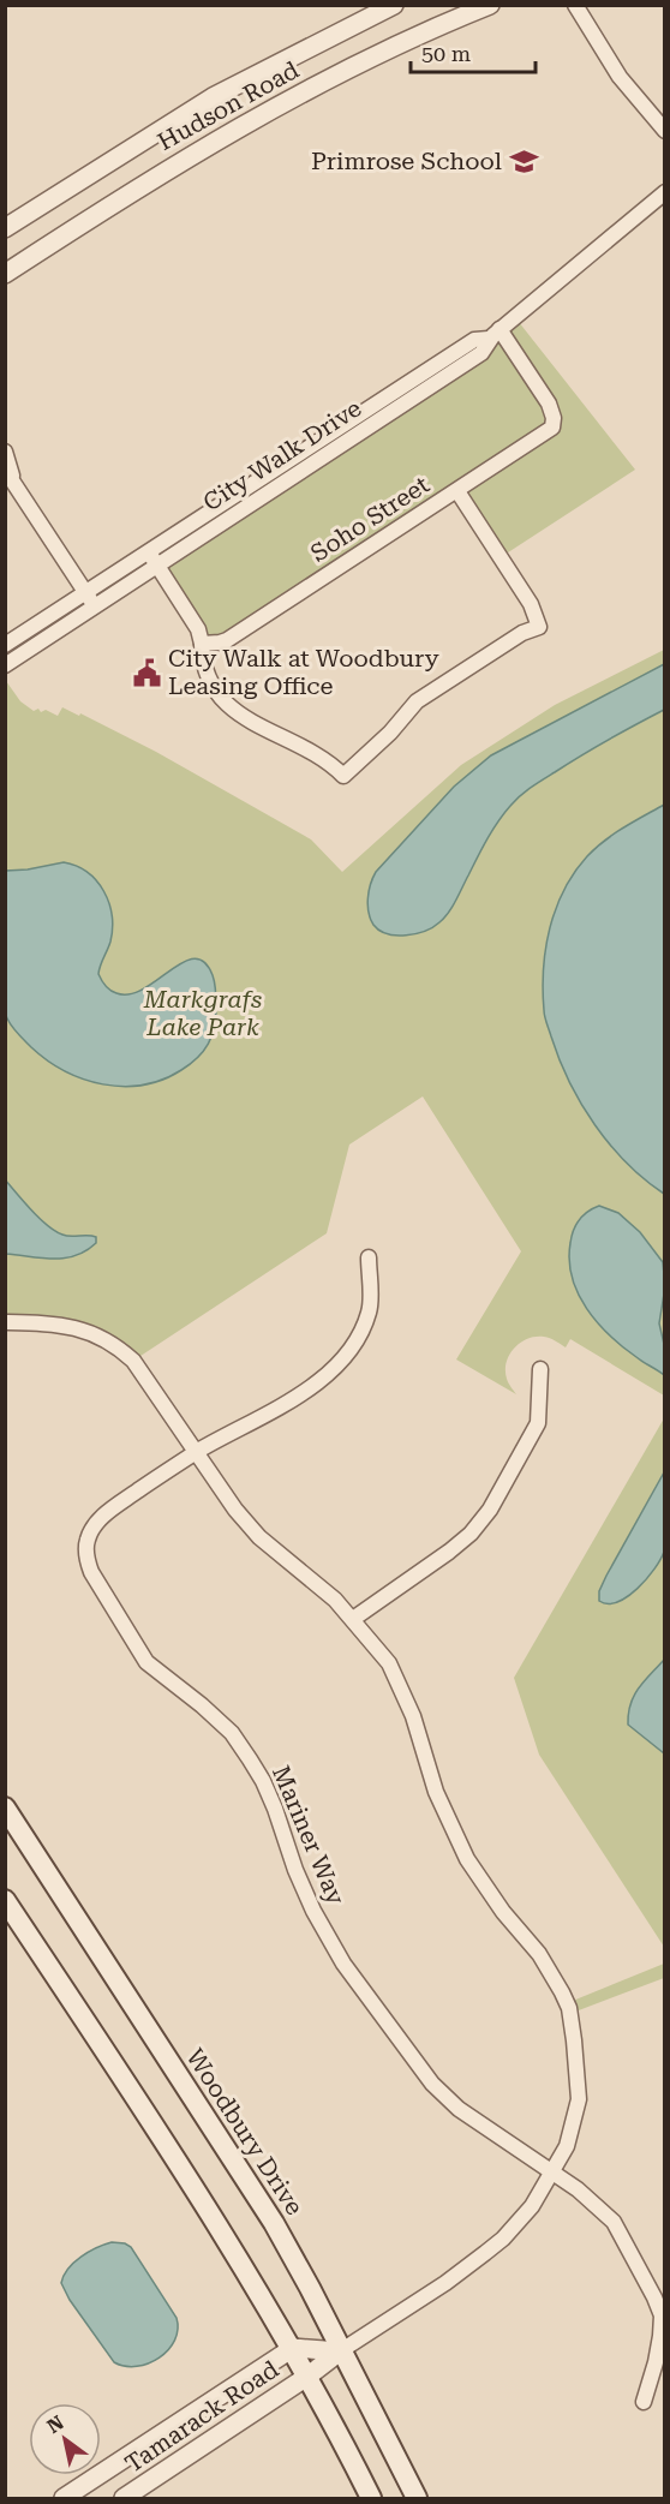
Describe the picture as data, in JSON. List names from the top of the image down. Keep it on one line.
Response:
{"streets":{"main road":["Woodbury Drive"],"street":["Hudson Road","City Walk Drive","Soho Street","Mariner Way","Tamarack Road"]},"crossings":[["City Walk Drive","Soho Street"],["Woodbury Drive","Tamarack Road"]],"parks":["Markgrafs Lake Park"],"places":{"school or university":["Primrose School"],"public building":["City Walk at Woodbury Leasing Office"]},"scale_bar":"50 m","north":"top left"}
